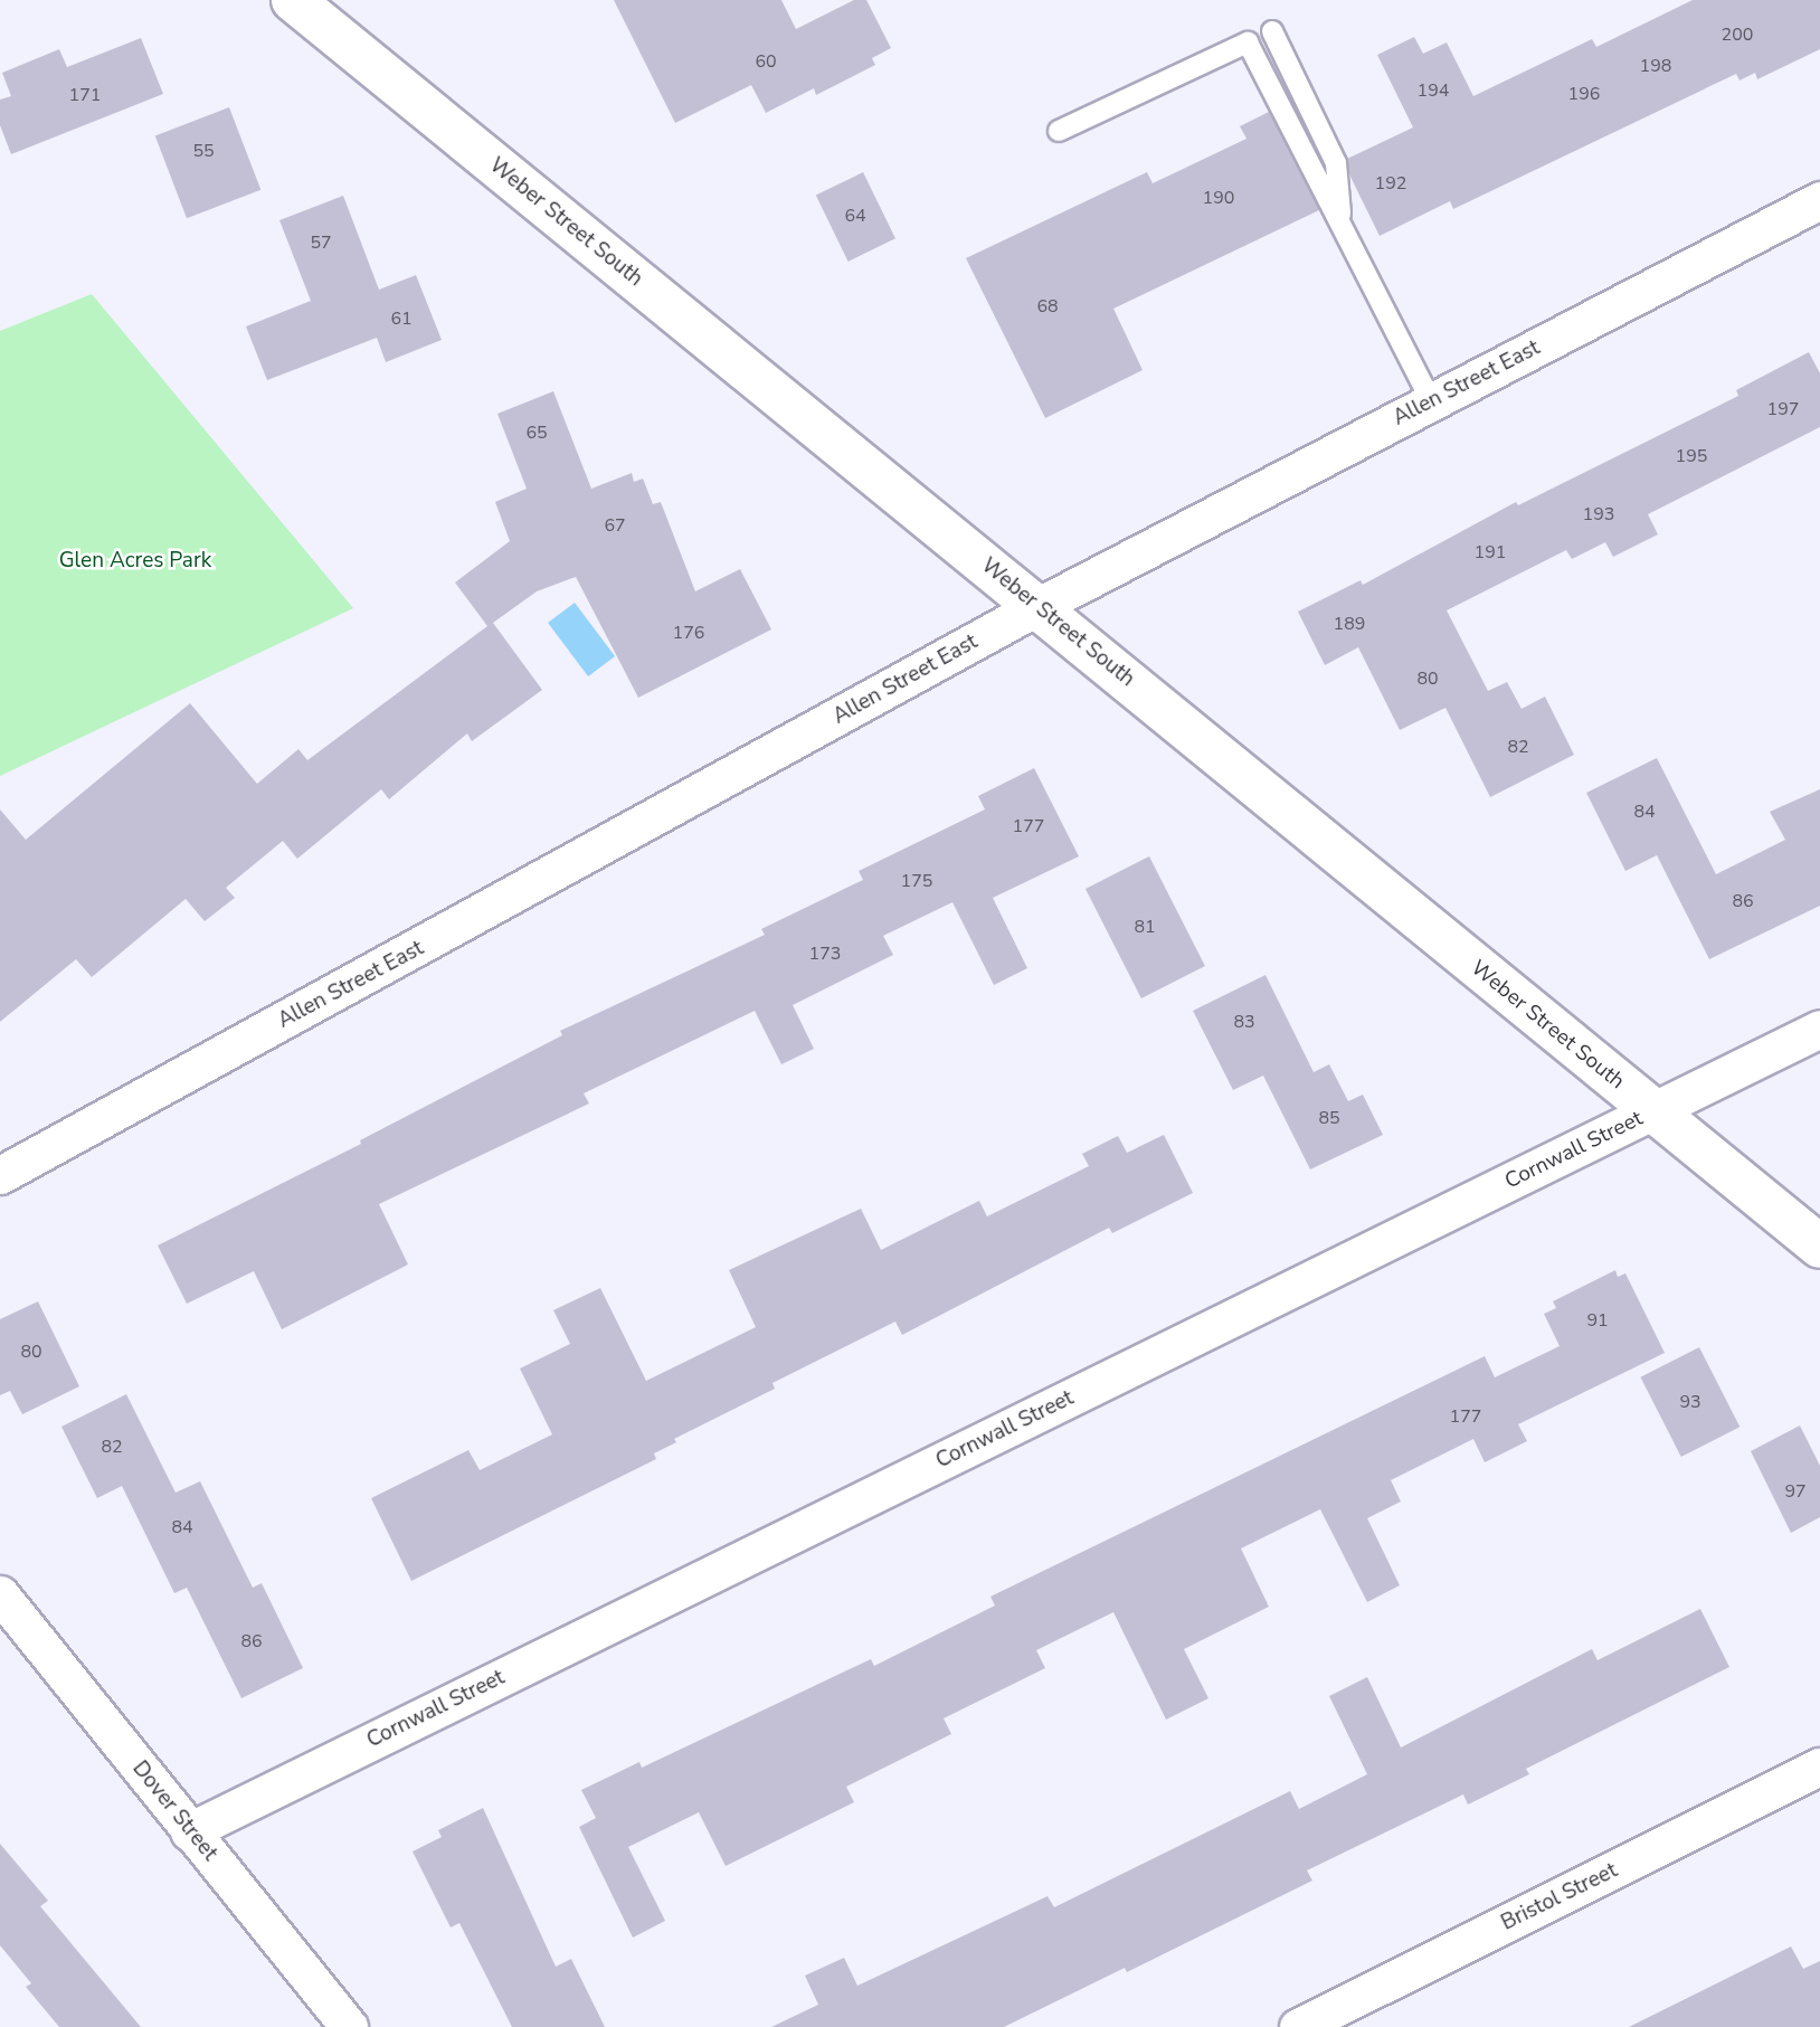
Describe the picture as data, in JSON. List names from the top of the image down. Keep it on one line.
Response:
{"streets":{"main road":["Weber Street South"],"street":["Allen Street East","Cornwall Street","Dover Street","Bristol Street"]},"crossings":[["Weber Street South","Allen Street East"],["Weber Street South","Cornwall Street"],["Cornwall Street","Dover Street"]],"parks":["Glen Acres Park"],"house_numbers":["200","60","198","194","196","171","55","192","190","64","57","68","61","197","65","195","193","67","191","189","176","80","82","84","177","175","86","81","173","83","85","91","80","93","177","82","97","84","86"]}
